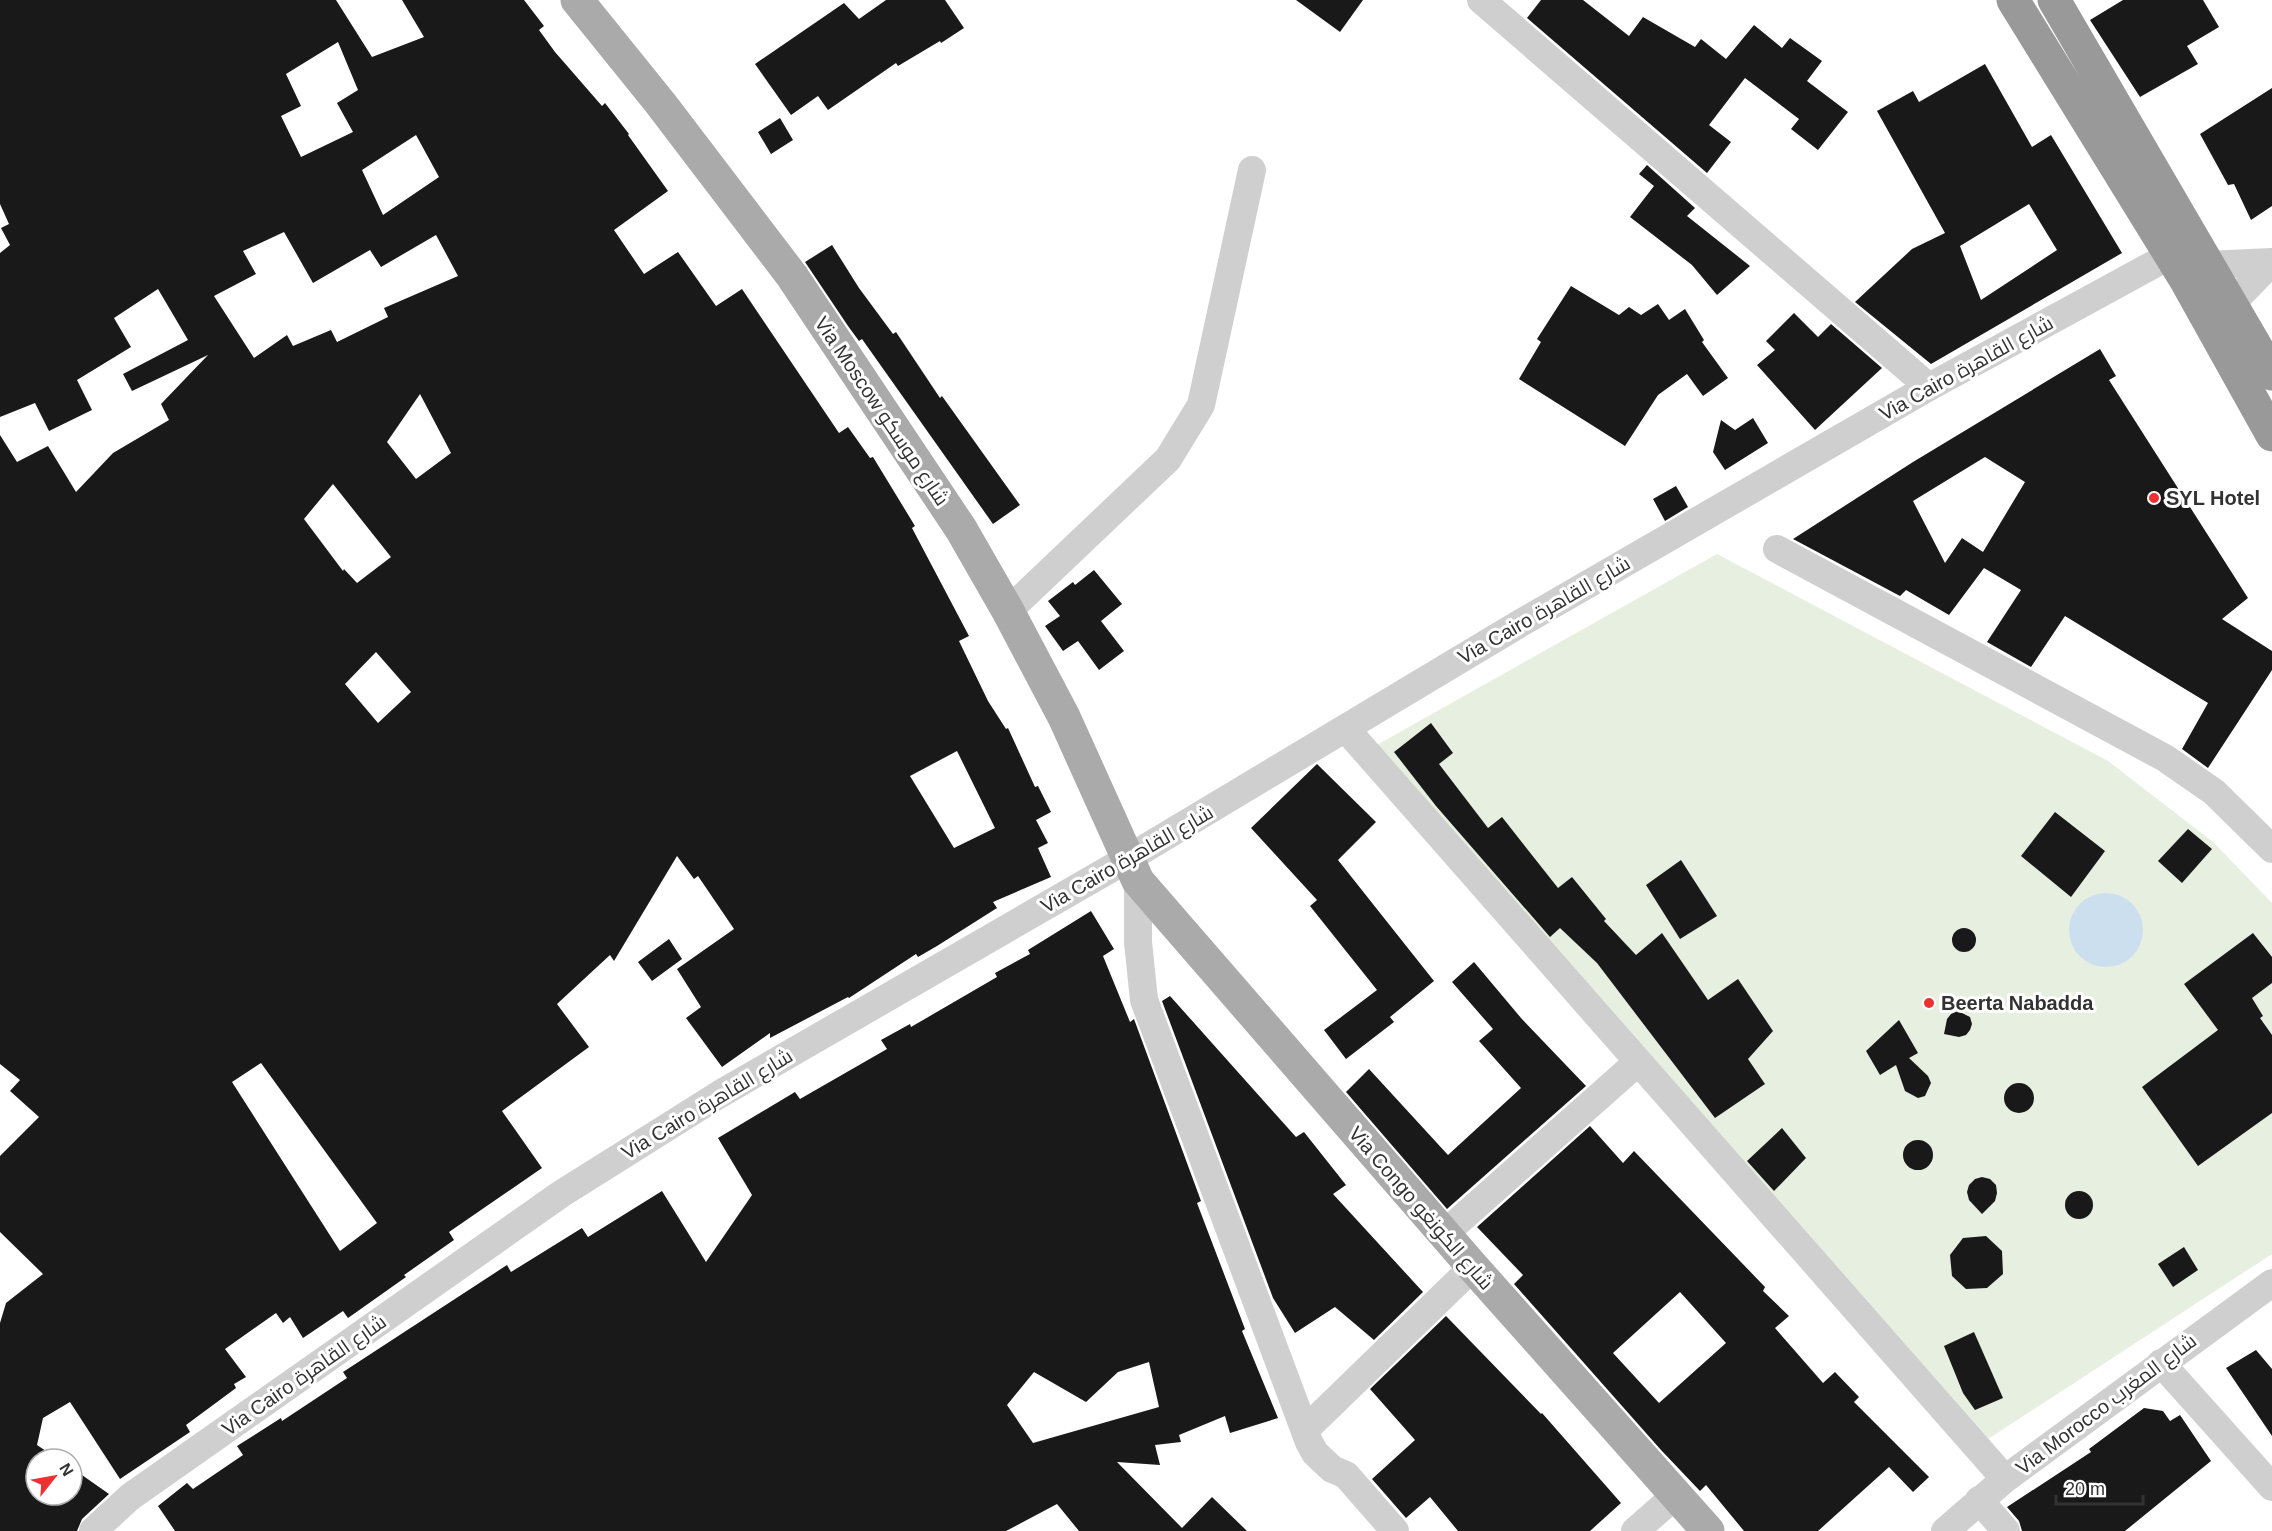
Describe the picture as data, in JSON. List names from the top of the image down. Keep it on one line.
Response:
{"streets":{"main road":["Via Moscow شارع موسكو","Via Congo شارع الكونغو"],"street":["Via Cairo شارع القاهرة","Via Morocco شارع المغرب"]},"crossings":[["Via Cairo شارع القاهرة","Via Moscow شارع موسكو"],["Via Cairo شارع القاهرة","Via Congo شارع الكونغو"],["Via Moscow شارع موسكو","Via Congo شارع الكونغو"]],"places":["SYL Hotel","Beerta Nabadda"],"scale_bar":"20 m","north":"top right"}
